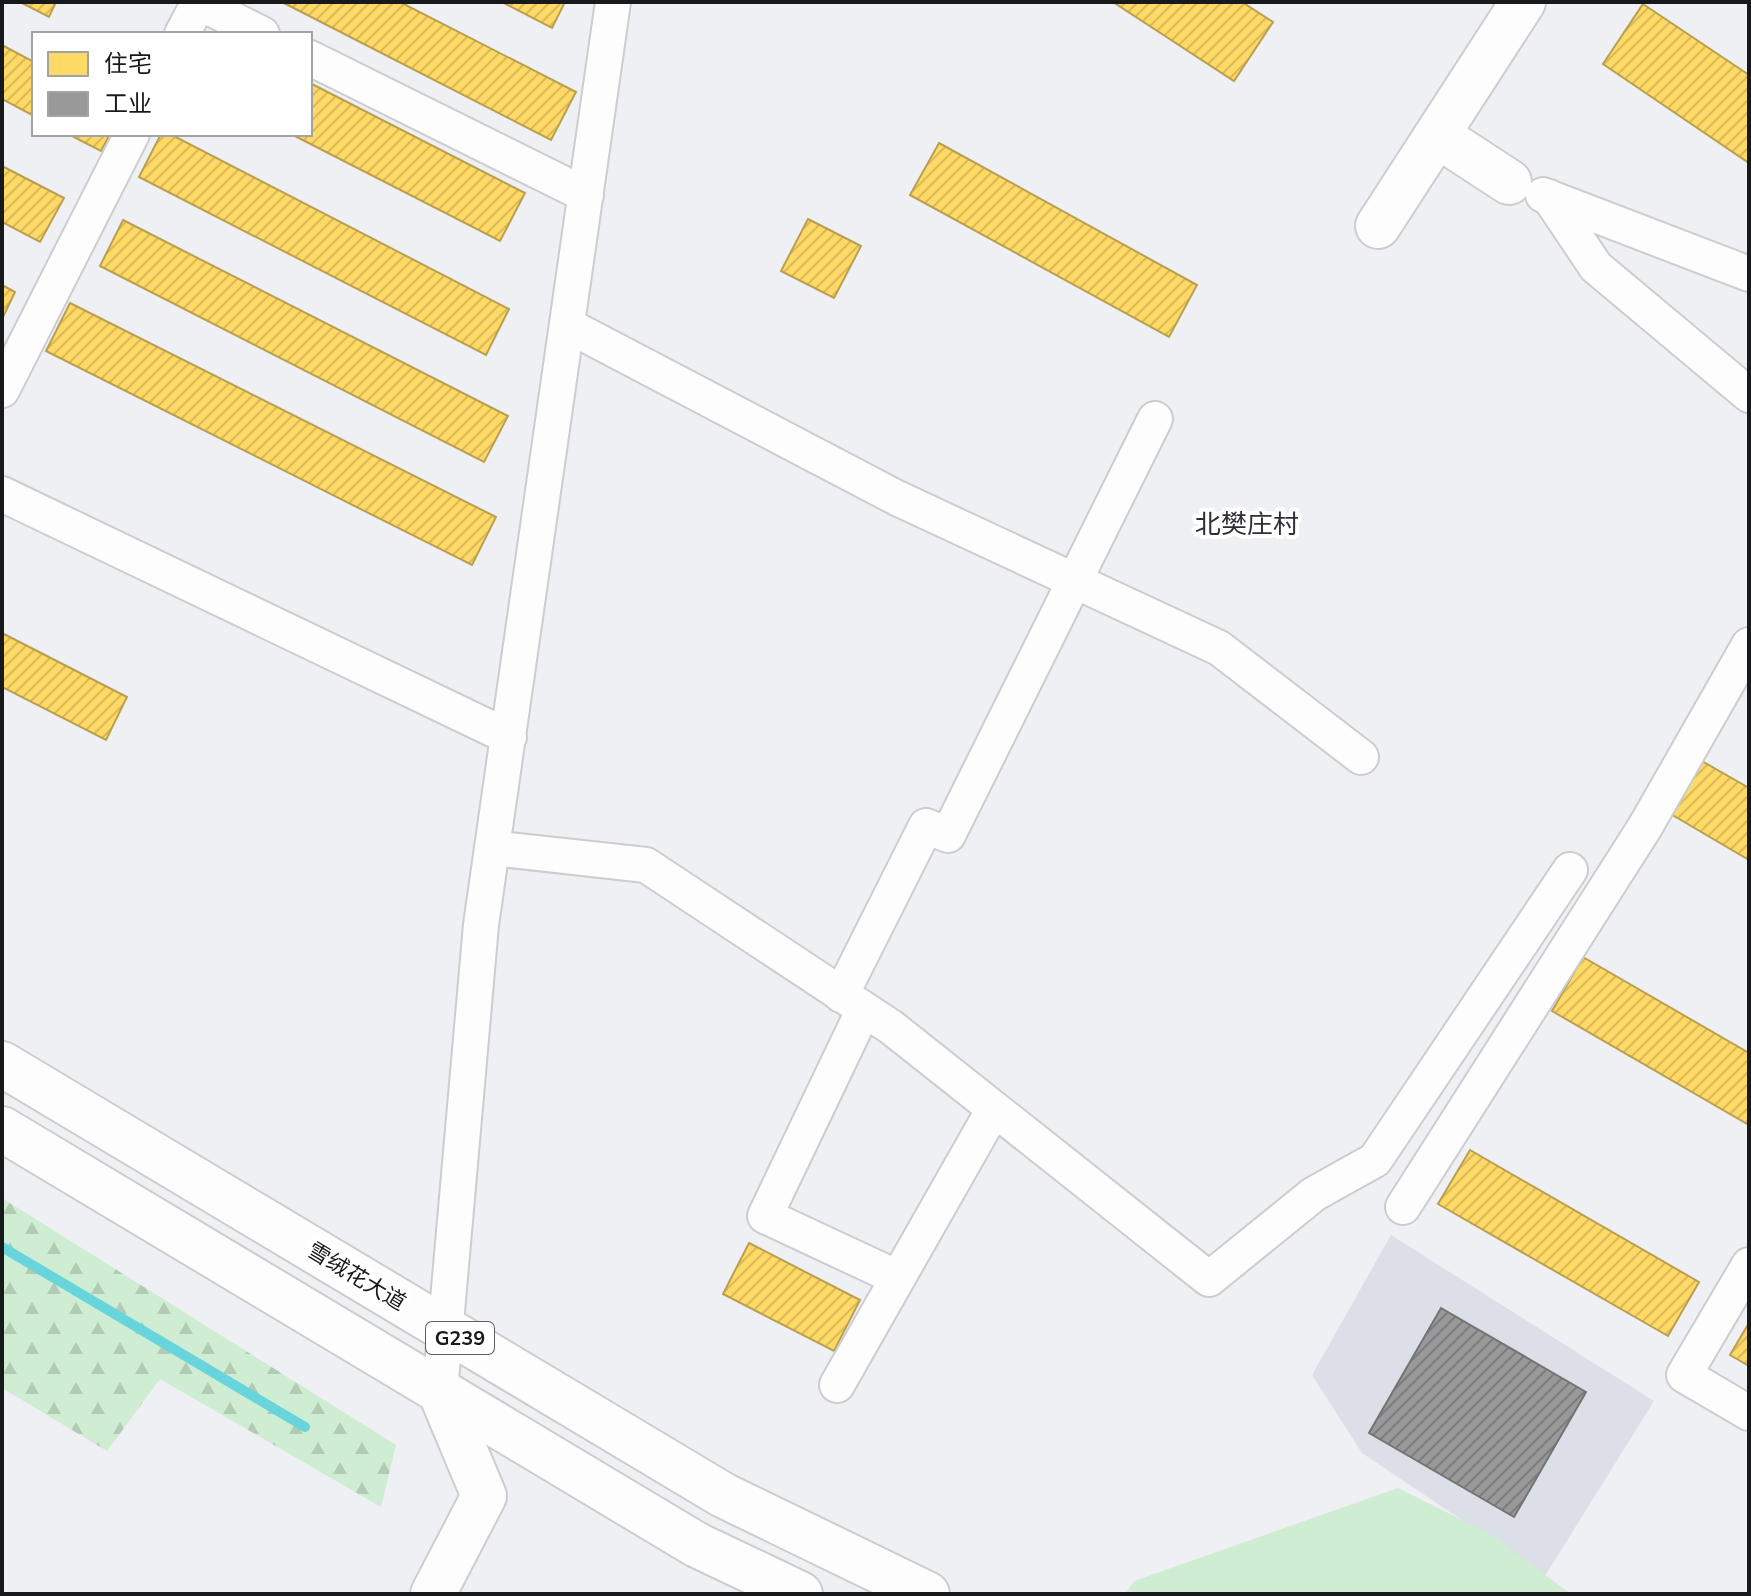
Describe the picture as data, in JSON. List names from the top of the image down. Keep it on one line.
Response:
{"streets":{"main road":["雪绒花大道","G239"]},"districts":["北樊庄村"],"legend":["住宅","工业"]}
